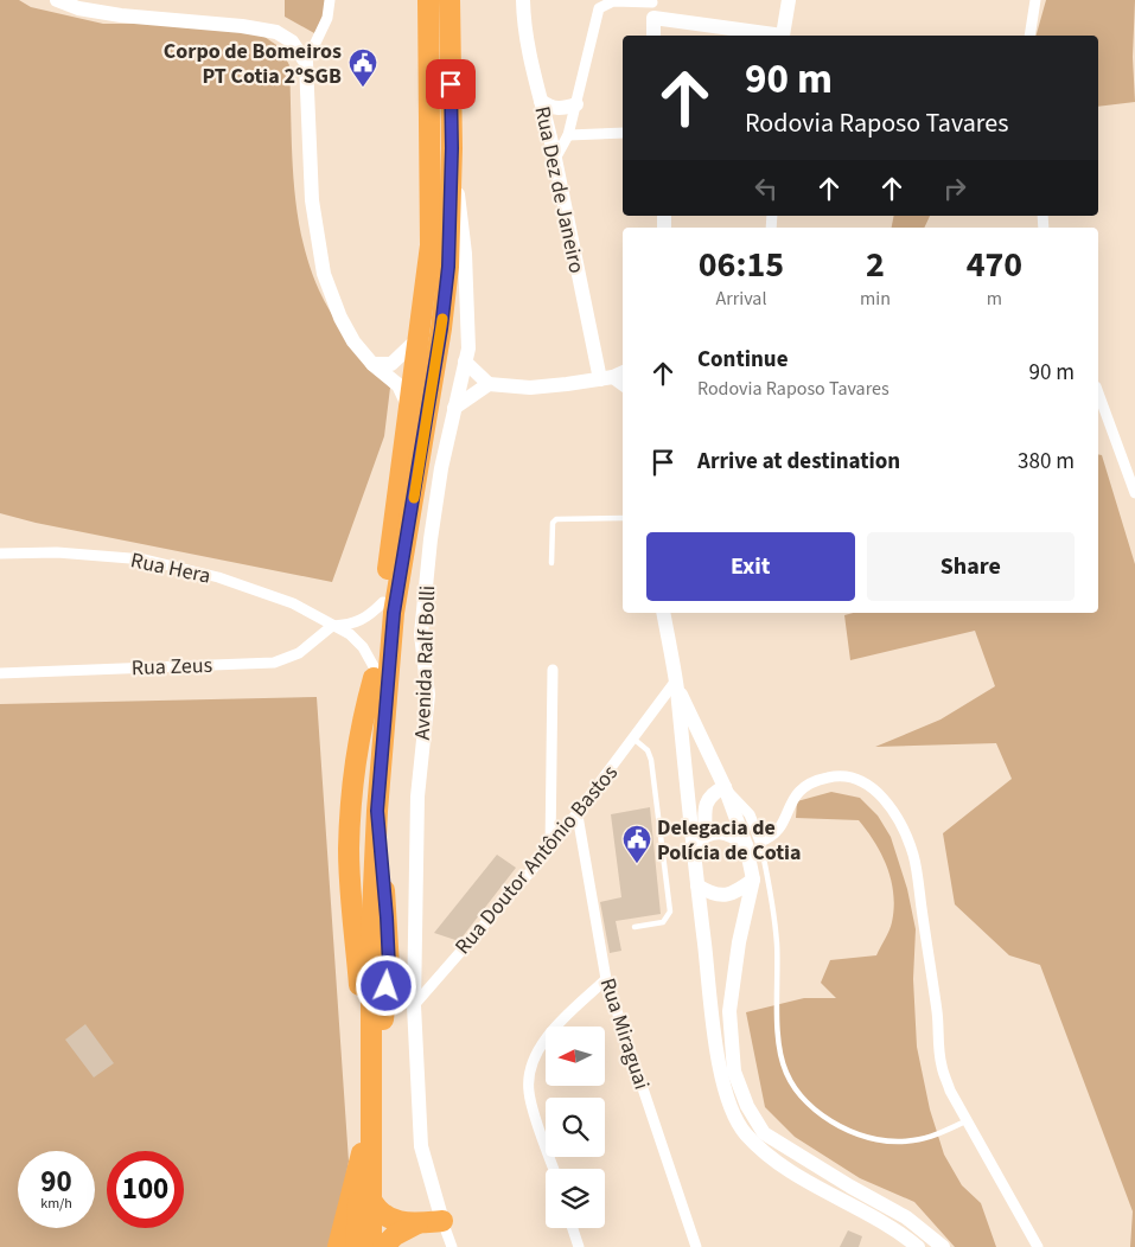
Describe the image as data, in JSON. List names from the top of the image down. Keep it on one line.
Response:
{"streets":{"main road":["Rua Dez de Janeiro","Avenida Ralf Bolli"],"street":["Rua Hera","Rua Zeus","Rua Doutor Antônio Bastos","Rua Miraguai"]},"crossings":[["Rua Hera","Rua Zeus"],["Avenida Ralf Bolli","Rua Doutor Antônio Bastos"],["Rua Doutor Antônio Bastos","Rua Miraguai"]],"places":{"public building":["Corpo de Bomeiros PT Cotia 2ºSGB","Delegacia de Polícia de Cotia"]},"north":"left","page":{"turn":["90 m","Rodovia Raposo Tavares"],"eta":["06:15","Arrival","2","min","470","m"],"list":[{"name":"Continue","note":"Rodovia Raposo Tavares","value":"90 m"},{"name":"Arrive at destination","value":"380 m"}],"buttons":["Exit","Share"],"speed":"90 km/h","limit":"100"}}
